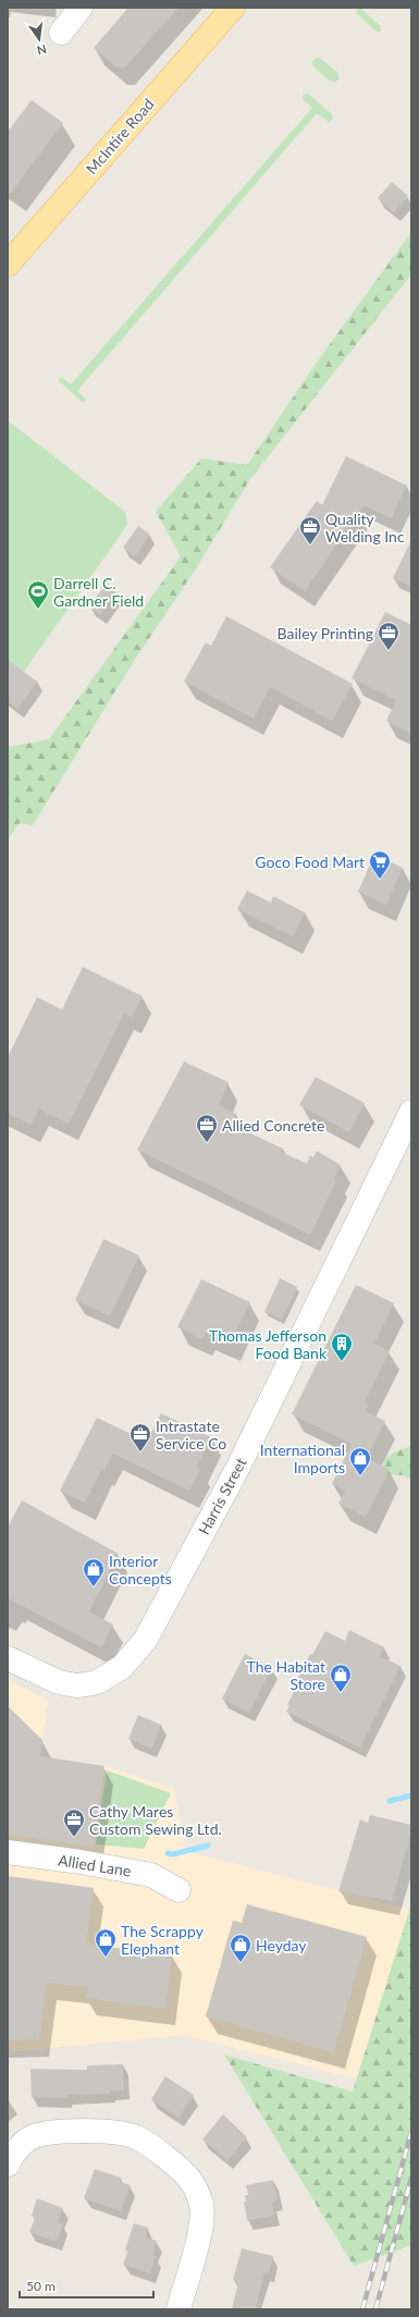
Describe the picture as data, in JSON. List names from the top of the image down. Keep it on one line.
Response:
{"streets":{"main road":["McIntire Road"],"street":["Harris Street","Allied Lane"]},"places":{"office":["Quality Welding Inc","Bailey Printing","Allied Concrete","Intrastate Service Co","Cathy Mares Custom Sewing Ltd."],"sports":["Darrell C. Gardner Field"],"supermarket":["Goco Food Mart"],"building":["Thomas Jefferson Food Bank"],"shop":["International Imports","Interior Concepts","The Habitat Store","The Scrappy Elephant","Heyday"]},"scale_bar":"50 m","north":"bottom"}
